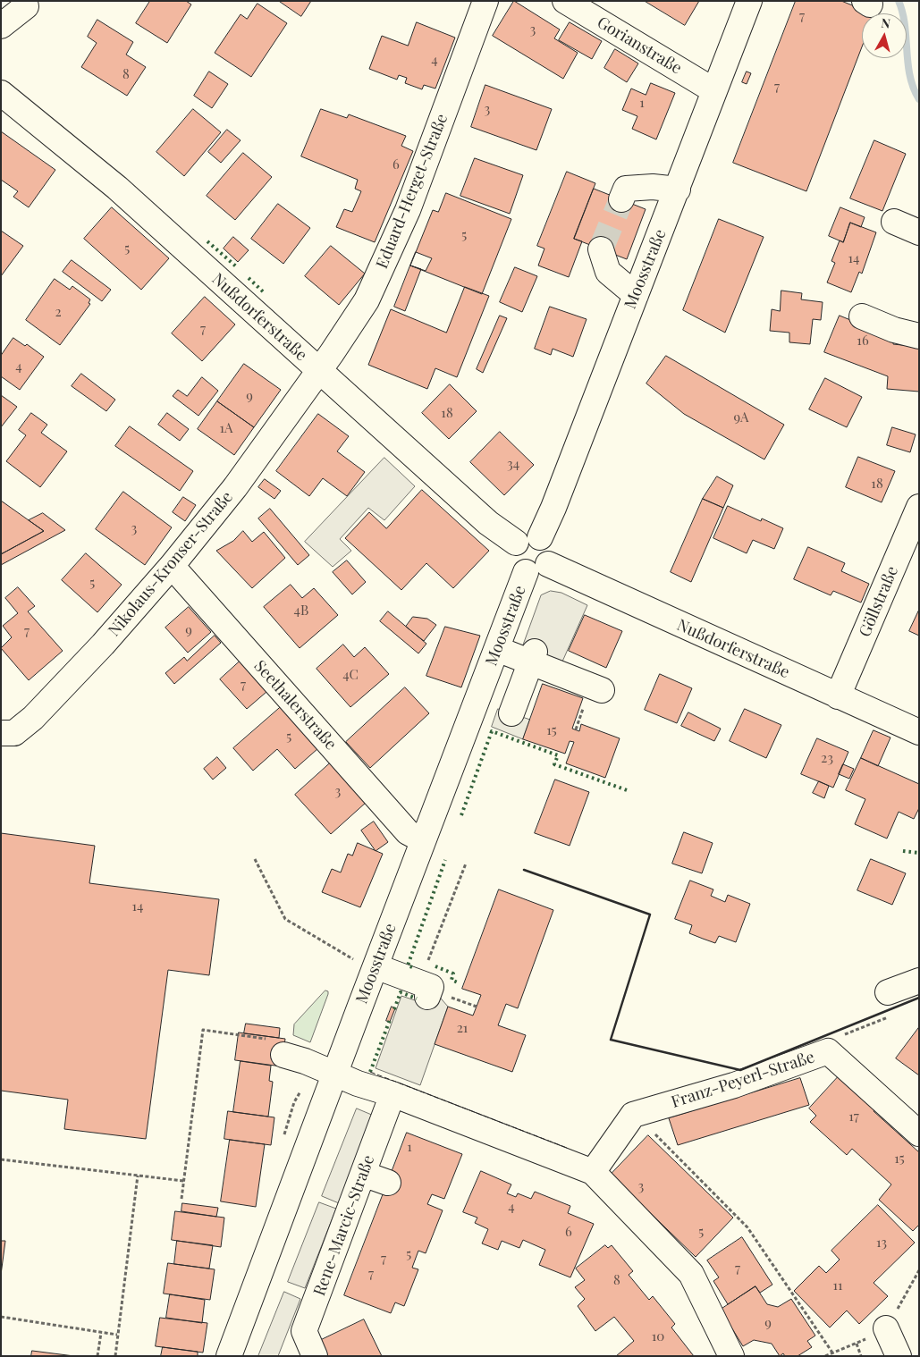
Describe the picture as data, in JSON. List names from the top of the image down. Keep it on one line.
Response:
{"streets":{"street":["Gorianstraße","Eduard-Herget-Straße","Moosstraße","Nußdorferstraße","Nikolaus-Kronser-Straße","Göllstraße","Seethalerstraße","Franz-Peyerl-Straße","Rene-Marcic-Straße"]},"crossings":[["Gorianstraße","Moosstraße"],["Eduard-Herget-Straße","Nußdorferstraße"],["Eduard-Herget-Straße","Nikolaus-Kronser-Straße"],["Moosstraße","Nußdorferstraße"],["Moosstraße","Seethalerstraße"],["Nußdorferstraße","Nikolaus-Kronser-Straße"],["Nußdorferstraße","Göllstraße"],["Nikolaus-Kronser-Straße","Seethalerstraße"]],"house_numbers":["7","3","4","8","7","1","3","6","5","5","14","2","7","16","4","9","18","9A","1A","34","18","3","5","4B","9","7","4C","7","15","5","23","3","14","21","17","1","15","3","4","6","5","13","5","7","7","7","8","11","9","10"],"north":"top"}
